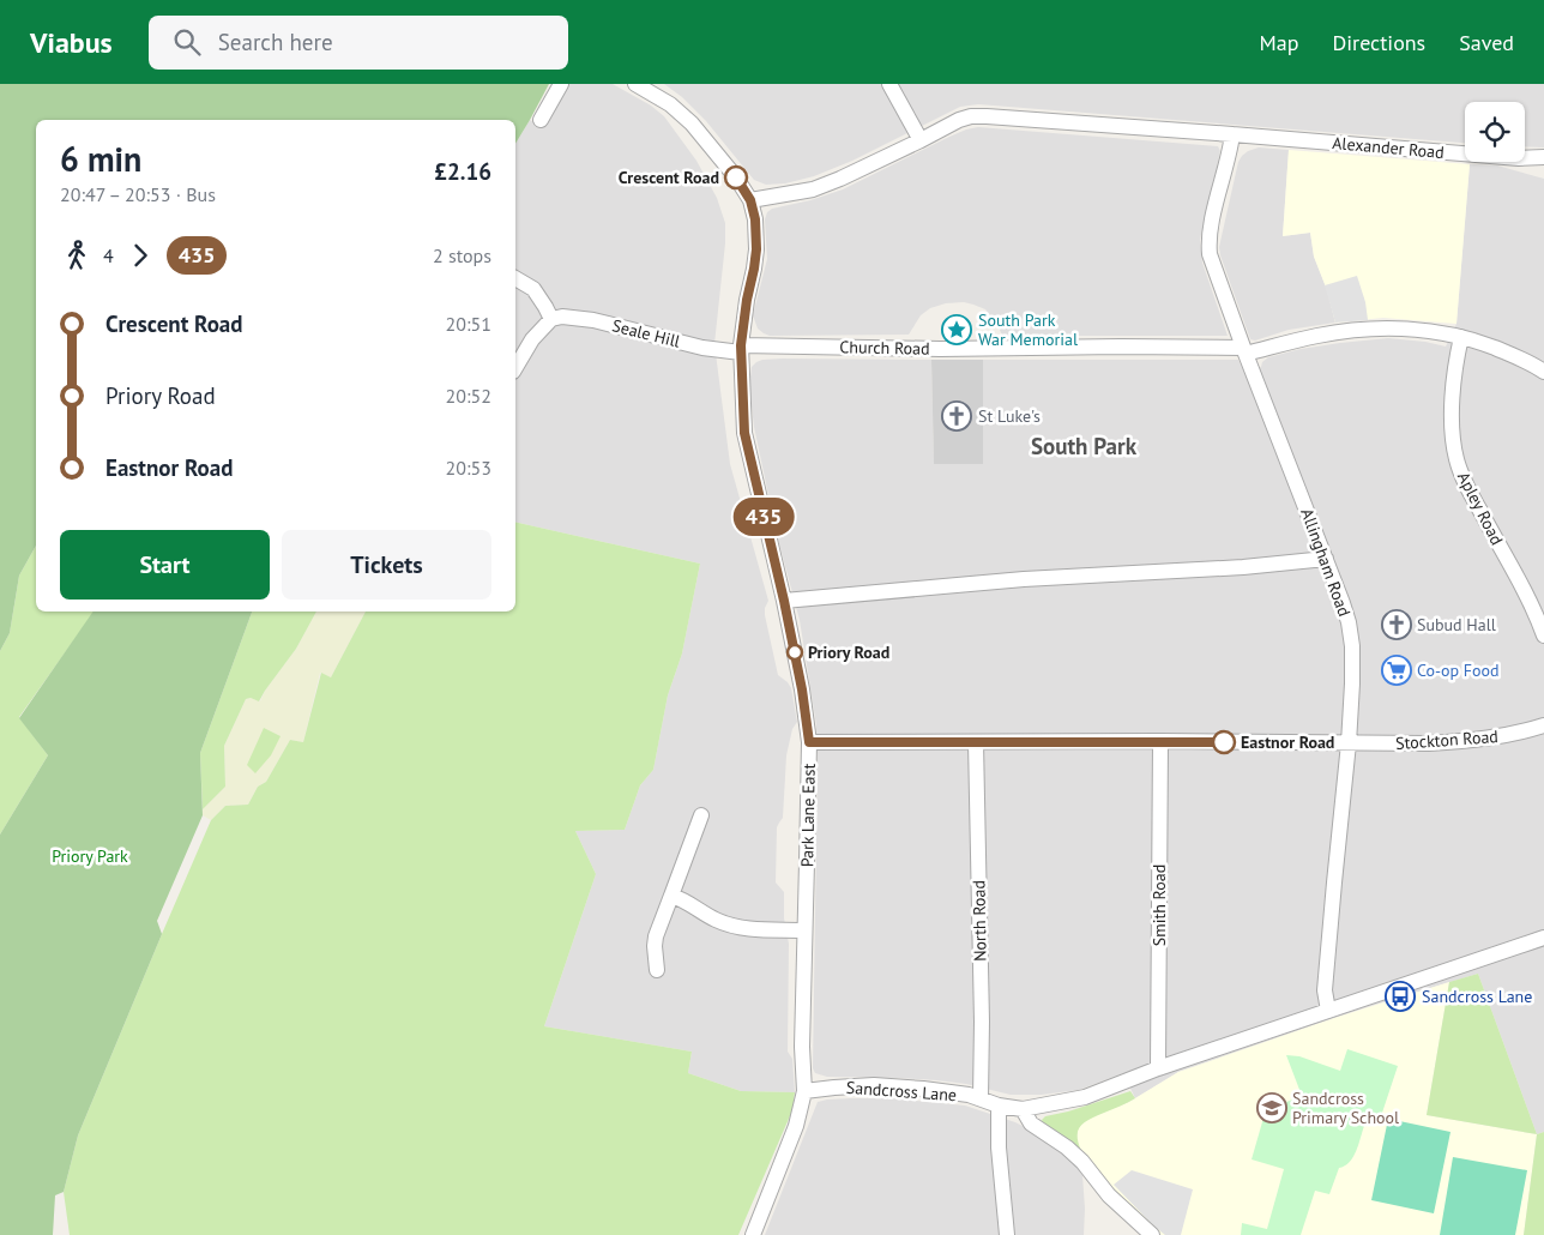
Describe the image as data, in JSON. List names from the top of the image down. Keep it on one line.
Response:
{"streets":{"street":["Alexander Road","Seale Hill","Church Road","Apley Road","Allingham Road","Stockton Road","Park Lane East","Smith Road","North Road","Sandcross Lane"]},"crossings":[["Alexander Road","Allingham Road"],["Seale Hill","Church Road"],["Seale Hill","Park Lane East"],["Church Road","Apley Road"],["Church Road","Allingham Road"],["Church Road","Park Lane East"],["Allingham Road","Stockton Road"],["Allingham Road","Sandcross Lane"],["Park Lane East","Sandcross Lane"],["Smith Road","Sandcross Lane"],["North Road","Sandcross Lane"]],"districts":["South Park"],"parks":["Priory Park"],"places":{"other":["Crescent Road","Priory Road","Eastnor Road"],"place":["South Park War Memorial"],"church":["St Luke's","Subud Hall"],"supermarket":["Co-op Food"],"bus stop":["Sandcross Lane"],"school or university":["Sandcross Primary School"]},"lines":["bus line 435"],"page":{"header":"Viabus","search":"Search here","nav":["Map","Directions","Saved"],"on_map":"435","heading":["6 min","20:47 – 20:53 · Bus","£2.16"],"legs":["4","435","2 stops"],"list":[{"name":"Crescent Road","value":"20:51"},{"name":"Priory Road","value":"20:52"},{"name":"Eastnor Road","value":"20:53"}],"buttons":["Start","Tickets"]}}
